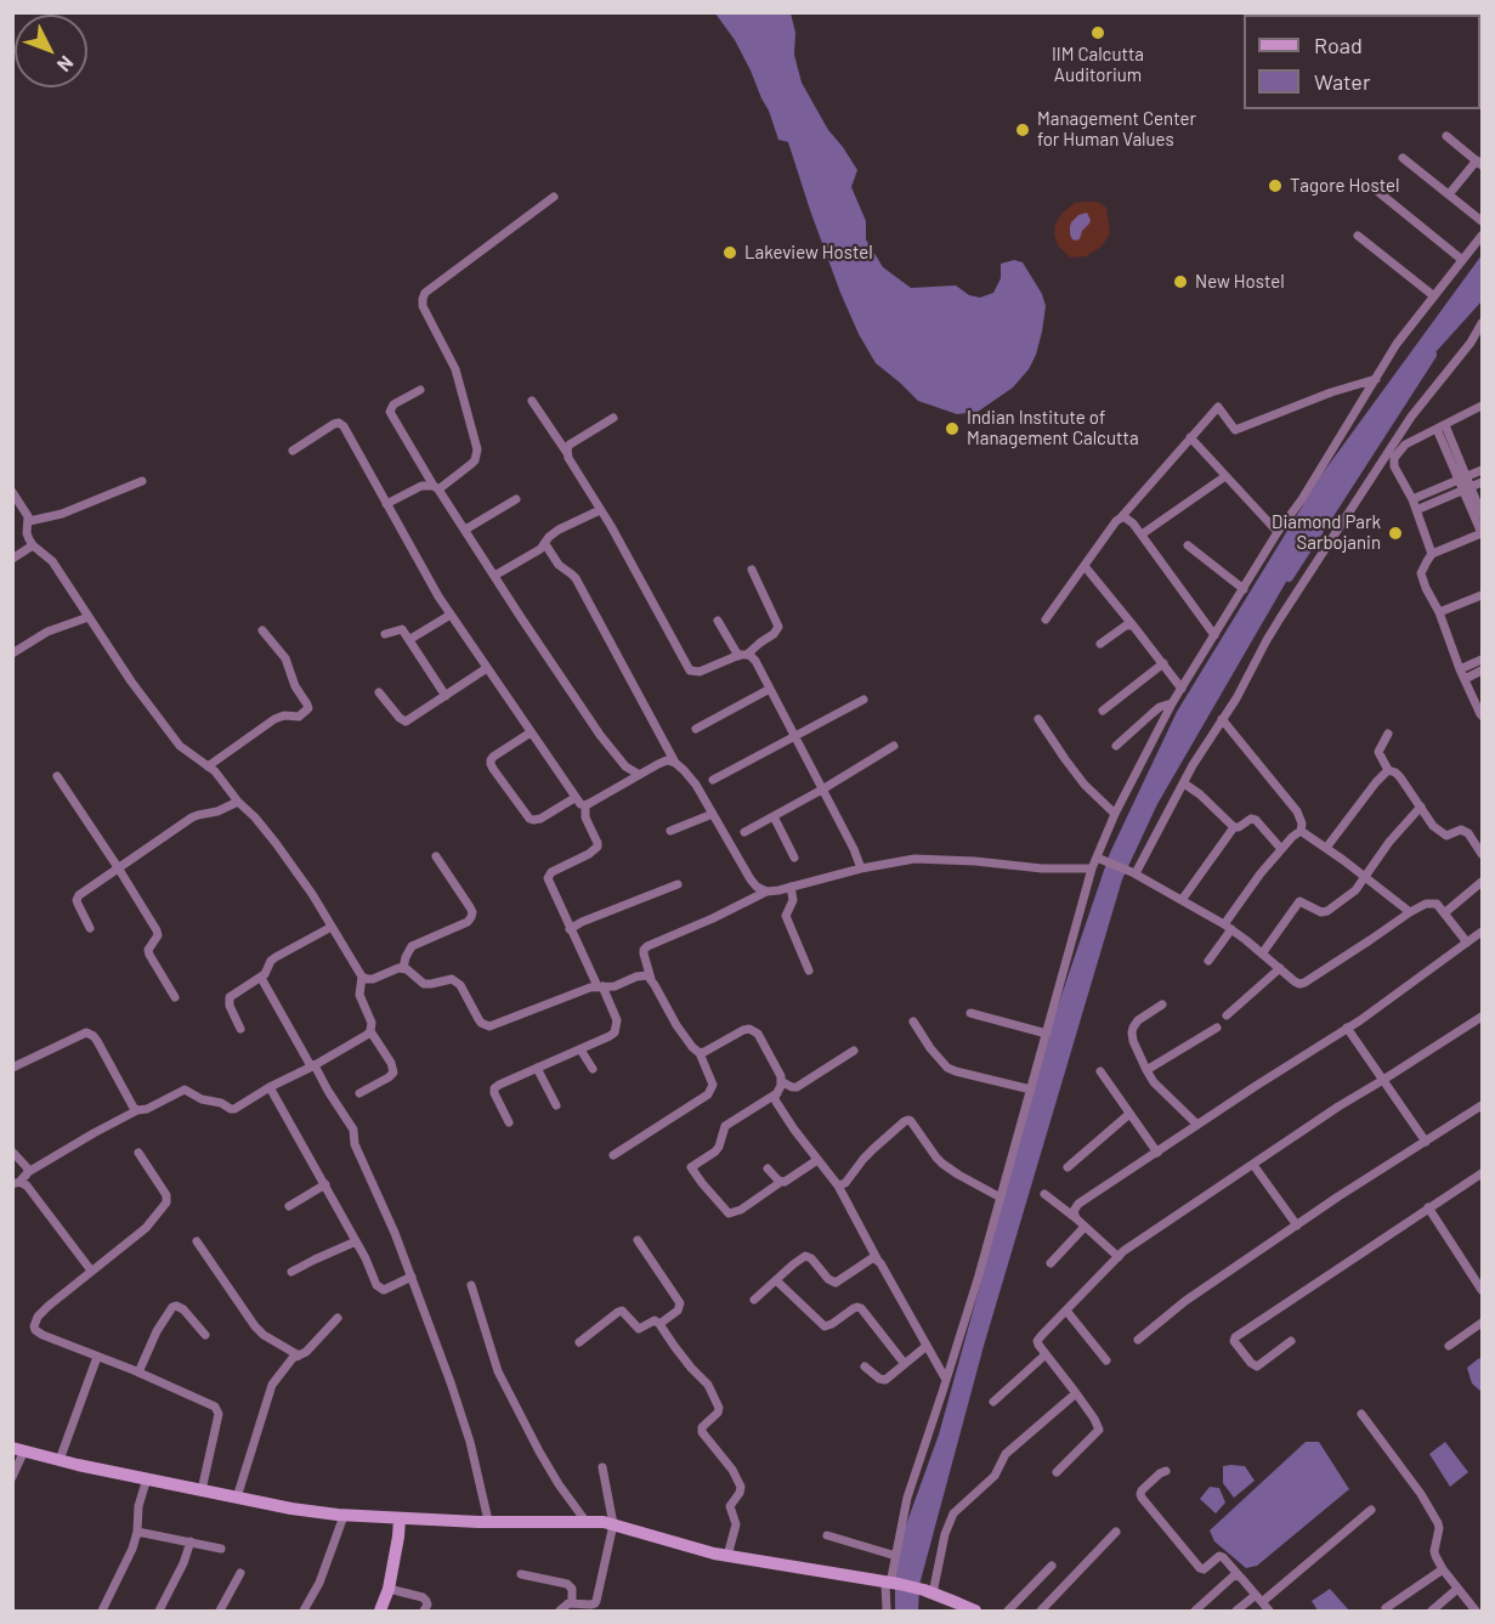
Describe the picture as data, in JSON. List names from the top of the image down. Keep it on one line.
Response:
{"places":["IIM Calcutta Auditorium","Management Center for Human Values","Tagore Hostel","Lakeview Hostel","New Hostel","Indian Institute of Management Calcutta","Diamond Park Sarbojanin"],"legend":["Road","Water"],"north":"bottom right"}
